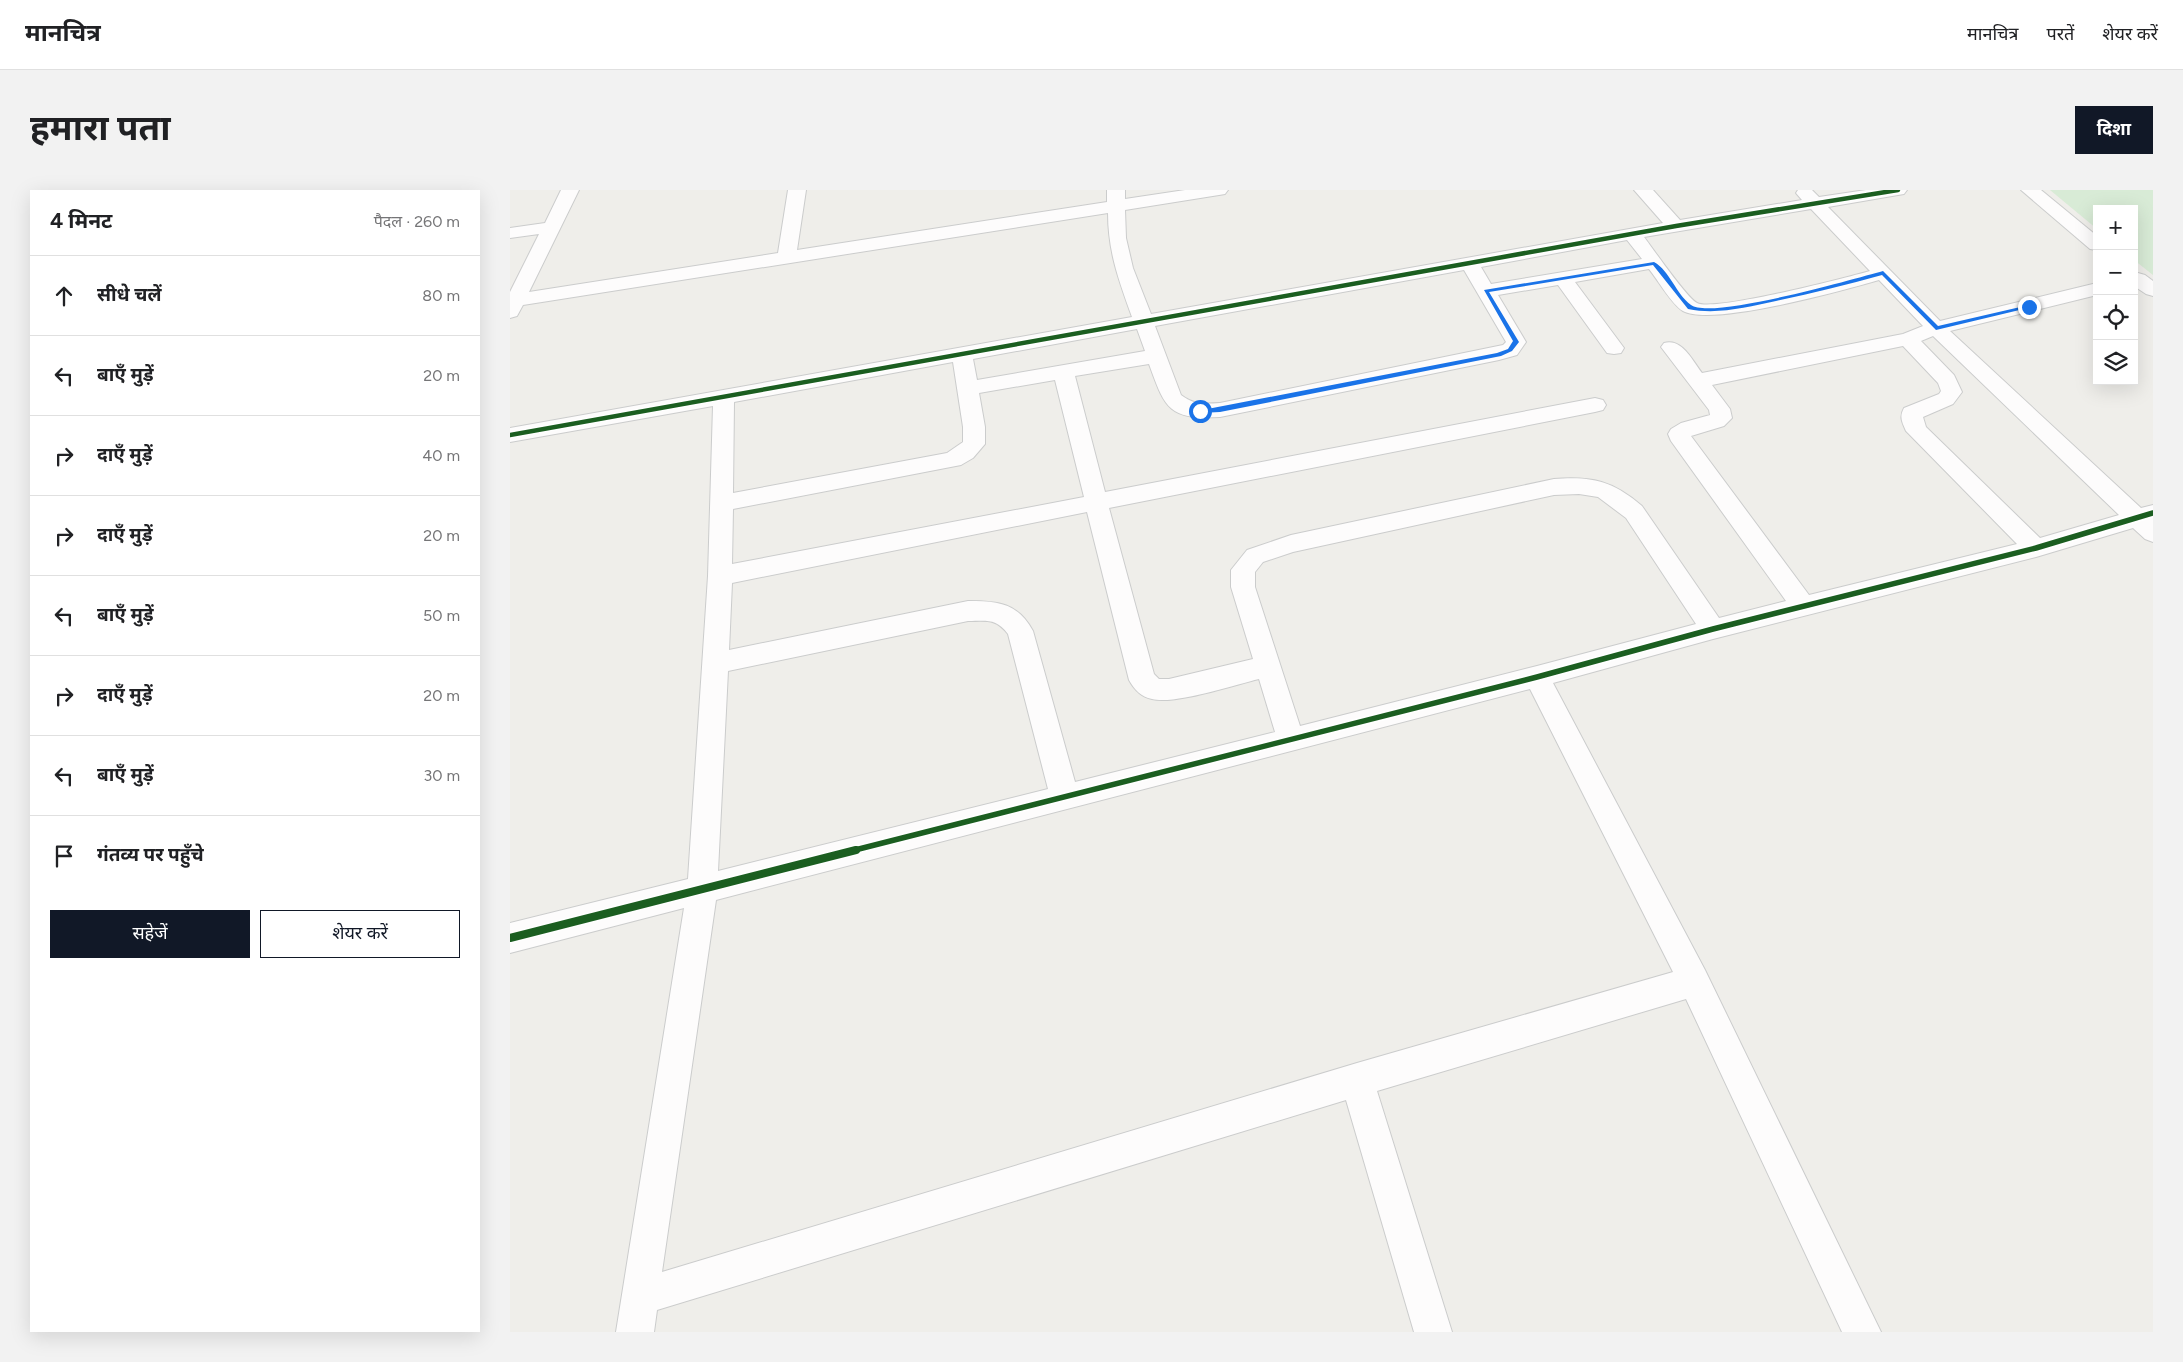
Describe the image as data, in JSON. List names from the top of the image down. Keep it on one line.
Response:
{"page":{"header":"मानचित्र","nav":["मानचित्र","परतें","शेयर करें"],"buttons":["दिशा",["सहेजें","शेयर करें"]],"title":"हमारा पता","heading":["4 मिनट","पैदल · 260 m"],"map_buttons":["+","−"],"list":[["सीधे चलें","80 m"],["बाएँ मुड़ें","20 m"],["दाएँ मुड़ें","40 m"],["दाएँ मुड़ें","20 m"],["बाएँ मुड़ें","50 m"],["दाएँ मुड़ें","20 m"],["बाएँ मुड़ें","30 m"],"गंतव्य पर पहुँचे"]}}
